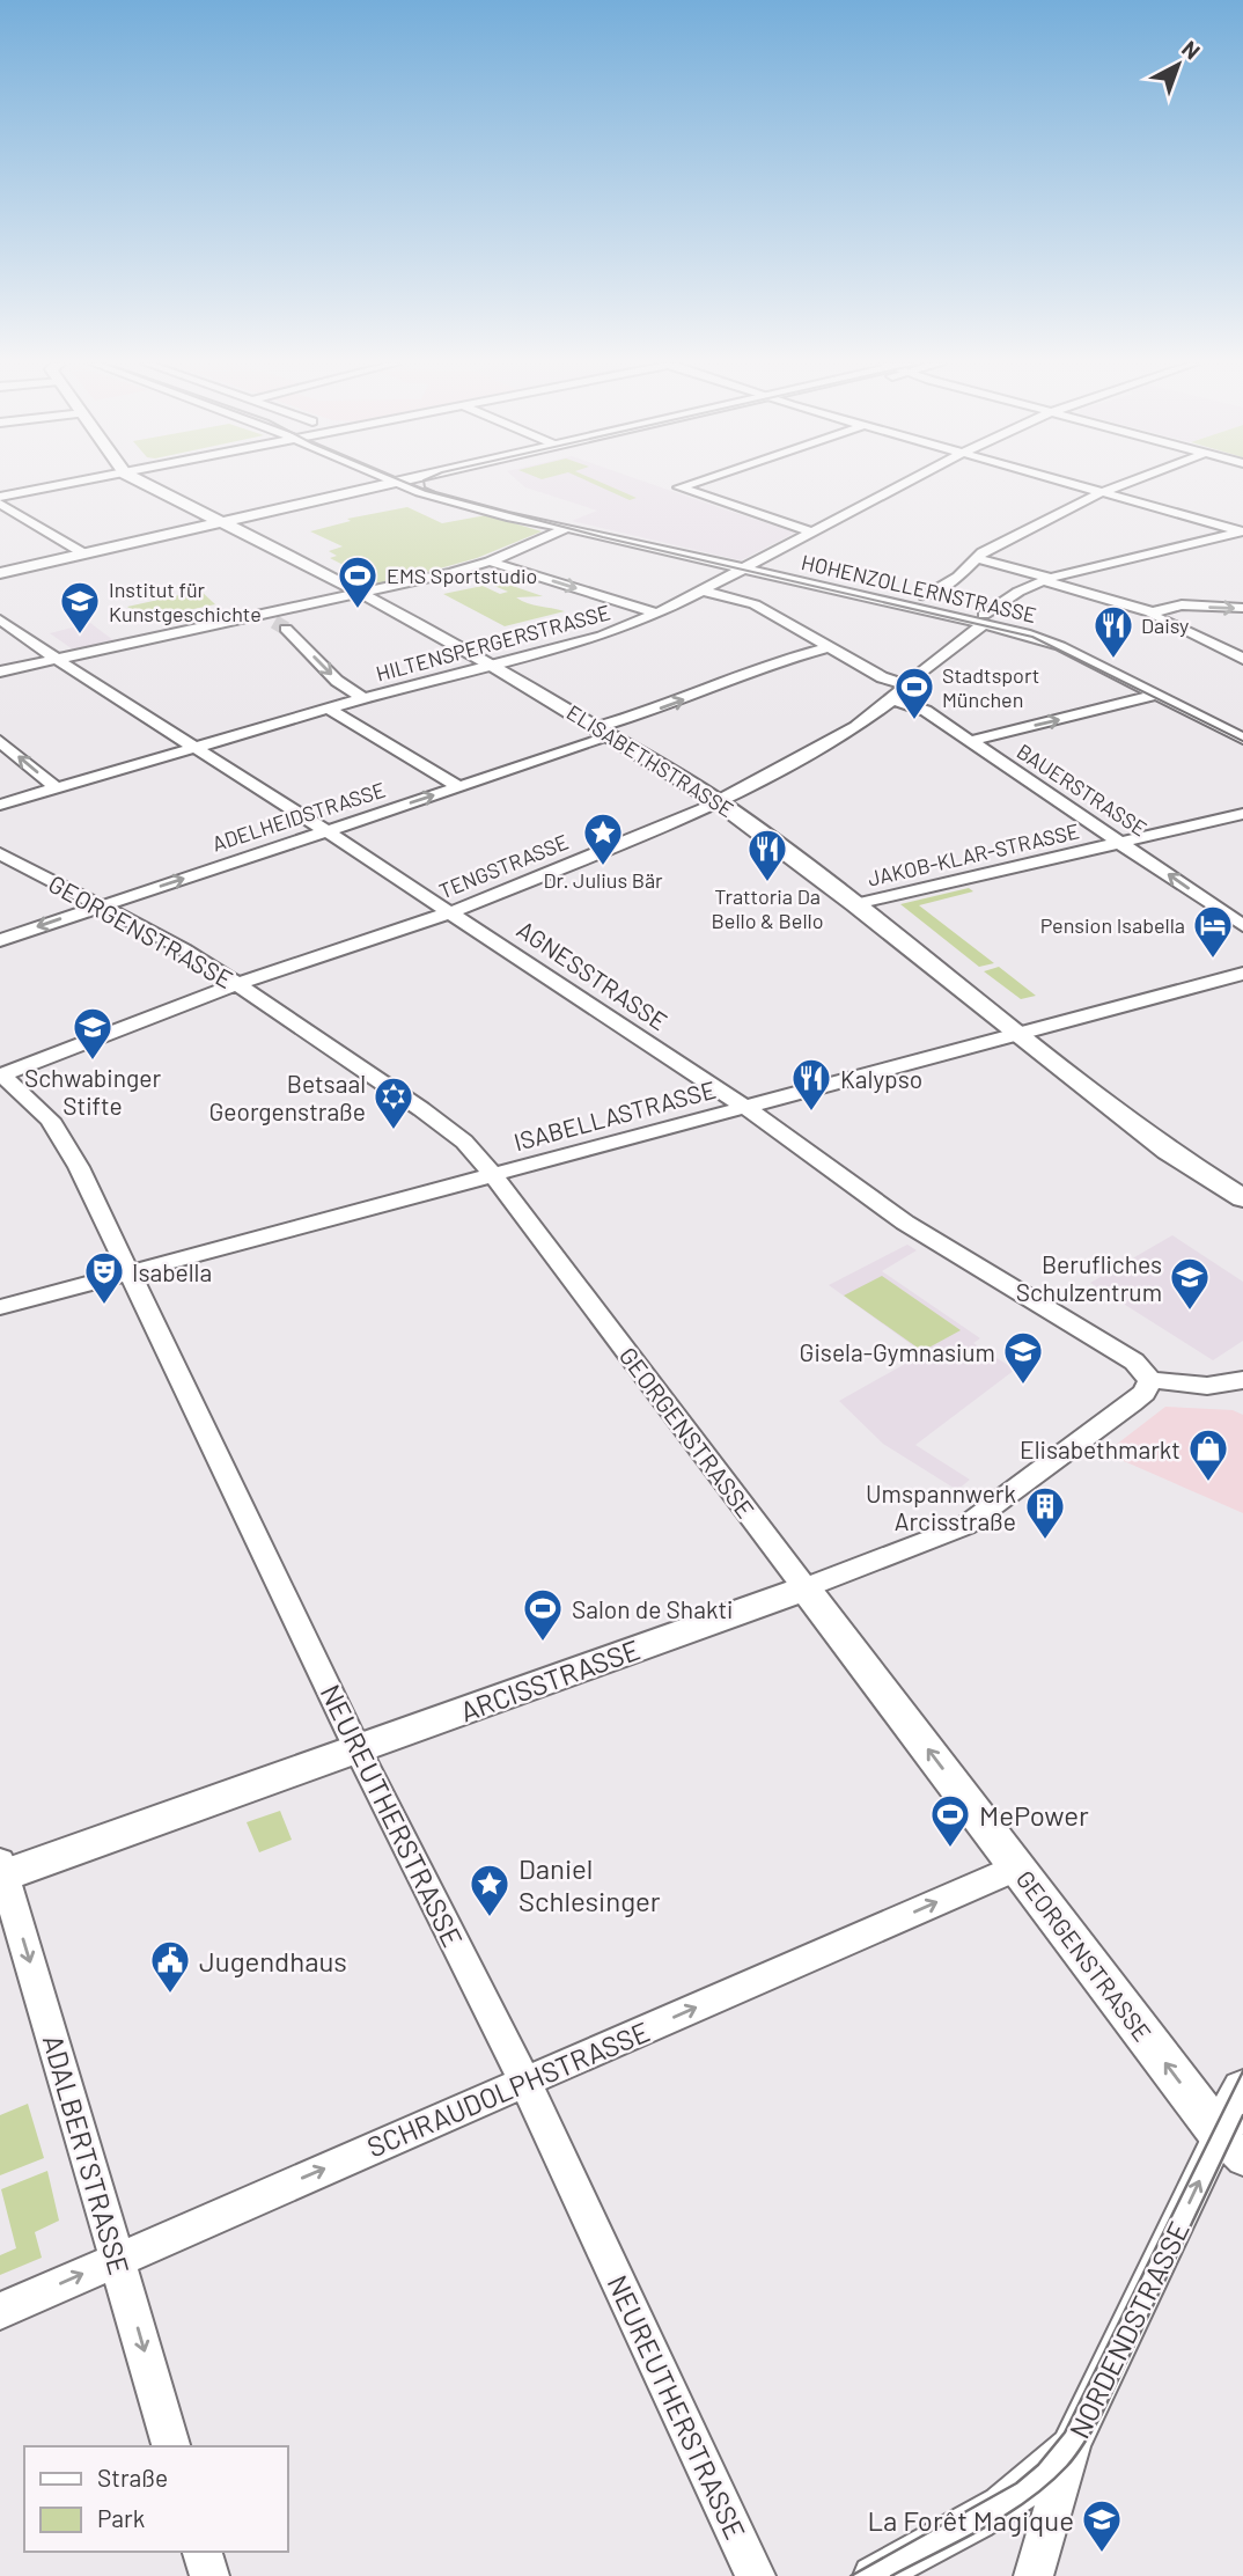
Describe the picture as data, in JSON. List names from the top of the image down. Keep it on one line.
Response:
{"streets":{"main road":["ELISABETHSTRASSE","GEORGENSTRASSE","ARCISSTRASSE","NORDENDSTRASSE"],"street":["HOHENZOLLERNSTRASSE","HILTENSPERGERSTRASSE","BAUERSTRASSE","ADELHEIDSTRASSE","JAKOB-KLAR-STRASSE","TENGSTRASSE","AGNESSTRASSE","ISABELLASTRASSE","NEUREUTHERSTRASSE","SCHRAUDOLPHSTRASSE","ADALBERTSTRASSE"]},"crossings":[["HOHENZOLLERNSTRASSE","HILTENSPERGERSTRASSE"],["HOHENZOLLERNSTRASSE","TENGSTRASSE"],["HILTENSPERGERSTRASSE","ELISABETHSTRASSE"],["HILTENSPERGERSTRASSE","AGNESSTRASSE"],["ELISABETHSTRASSE","ADELHEIDSTRASSE"],["ELISABETHSTRASSE","JAKOB-KLAR-STRASSE"],["ELISABETHSTRASSE","TENGSTRASSE"],["ELISABETHSTRASSE","ISABELLASTRASSE"],["BAUERSTRASSE","JAKOB-KLAR-STRASSE"],["BAUERSTRASSE","TENGSTRASSE"],["ADELHEIDSTRASSE","GEORGENSTRASSE"],["ADELHEIDSTRASSE","AGNESSTRASSE"],["TENGSTRASSE","GEORGENSTRASSE"],["TENGSTRASSE","AGNESSTRASSE"],["TENGSTRASSE","NEUREUTHERSTRASSE"],["GEORGENSTRASSE","ISABELLASTRASSE"],["GEORGENSTRASSE","ARCISSTRASSE"],["GEORGENSTRASSE","SCHRAUDOLPHSTRASSE"],["GEORGENSTRASSE","NORDENDSTRASSE"],["AGNESSTRASSE","ISABELLASTRASSE"],["AGNESSTRASSE","ARCISSTRASSE"],["ISABELLASTRASSE","NEUREUTHERSTRASSE"],["ARCISSTRASSE","NEUREUTHERSTRASSE"],["ARCISSTRASSE","ADALBERTSTRASSE"],["NEUREUTHERSTRASSE","SCHRAUDOLPHSTRASSE"],["SCHRAUDOLPHSTRASSE","ADALBERTSTRASSE"]],"one_way":["GEORGENSTRASSE","SCHRAUDOLPHSTRASSE","ADALBERTSTRASSE","NORDENDSTRASSE"],"places":{"sports":["EMS Sportstudio","Stadtsport München","Salon de Shakti","MePower"],"school or university":["Institut für Kunstgeschichte","Schwabinger Stifte","Berufliches Schulzentrum","Gisela-Gymnasium","La Forêt Magique"],"restaurant":["Daisy","Trattoria Da Bello & Bello","Kalypso"],"place":["Dr. Julius Bär","Daniel Schlesinger"],"hotel":["Pension Isabella"],"synagogue":["Betsaal Georgenstraße"],"theatre":["Isabella"],"shop":["Elisabethmarkt"],"building":["Umspannwerk Arcisstraße"],"public building":["Jugendhaus"]},"legend":["Straße","Park"],"north":"top right"}
